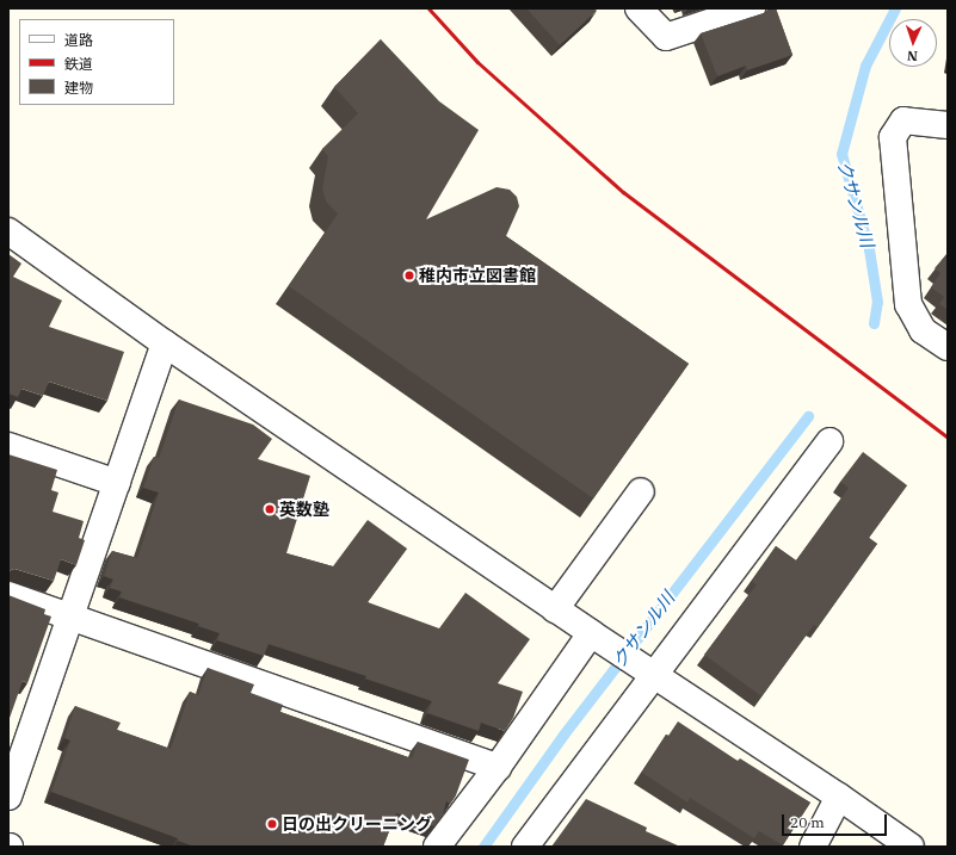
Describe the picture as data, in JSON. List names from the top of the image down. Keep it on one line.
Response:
{"water":["クサンル川"],"places":["稚内市立図書館","英数塾","日の出クリーニング"],"legend":["道路","鉄道","建物"],"scale_bar":"20 m","north":"bottom"}
